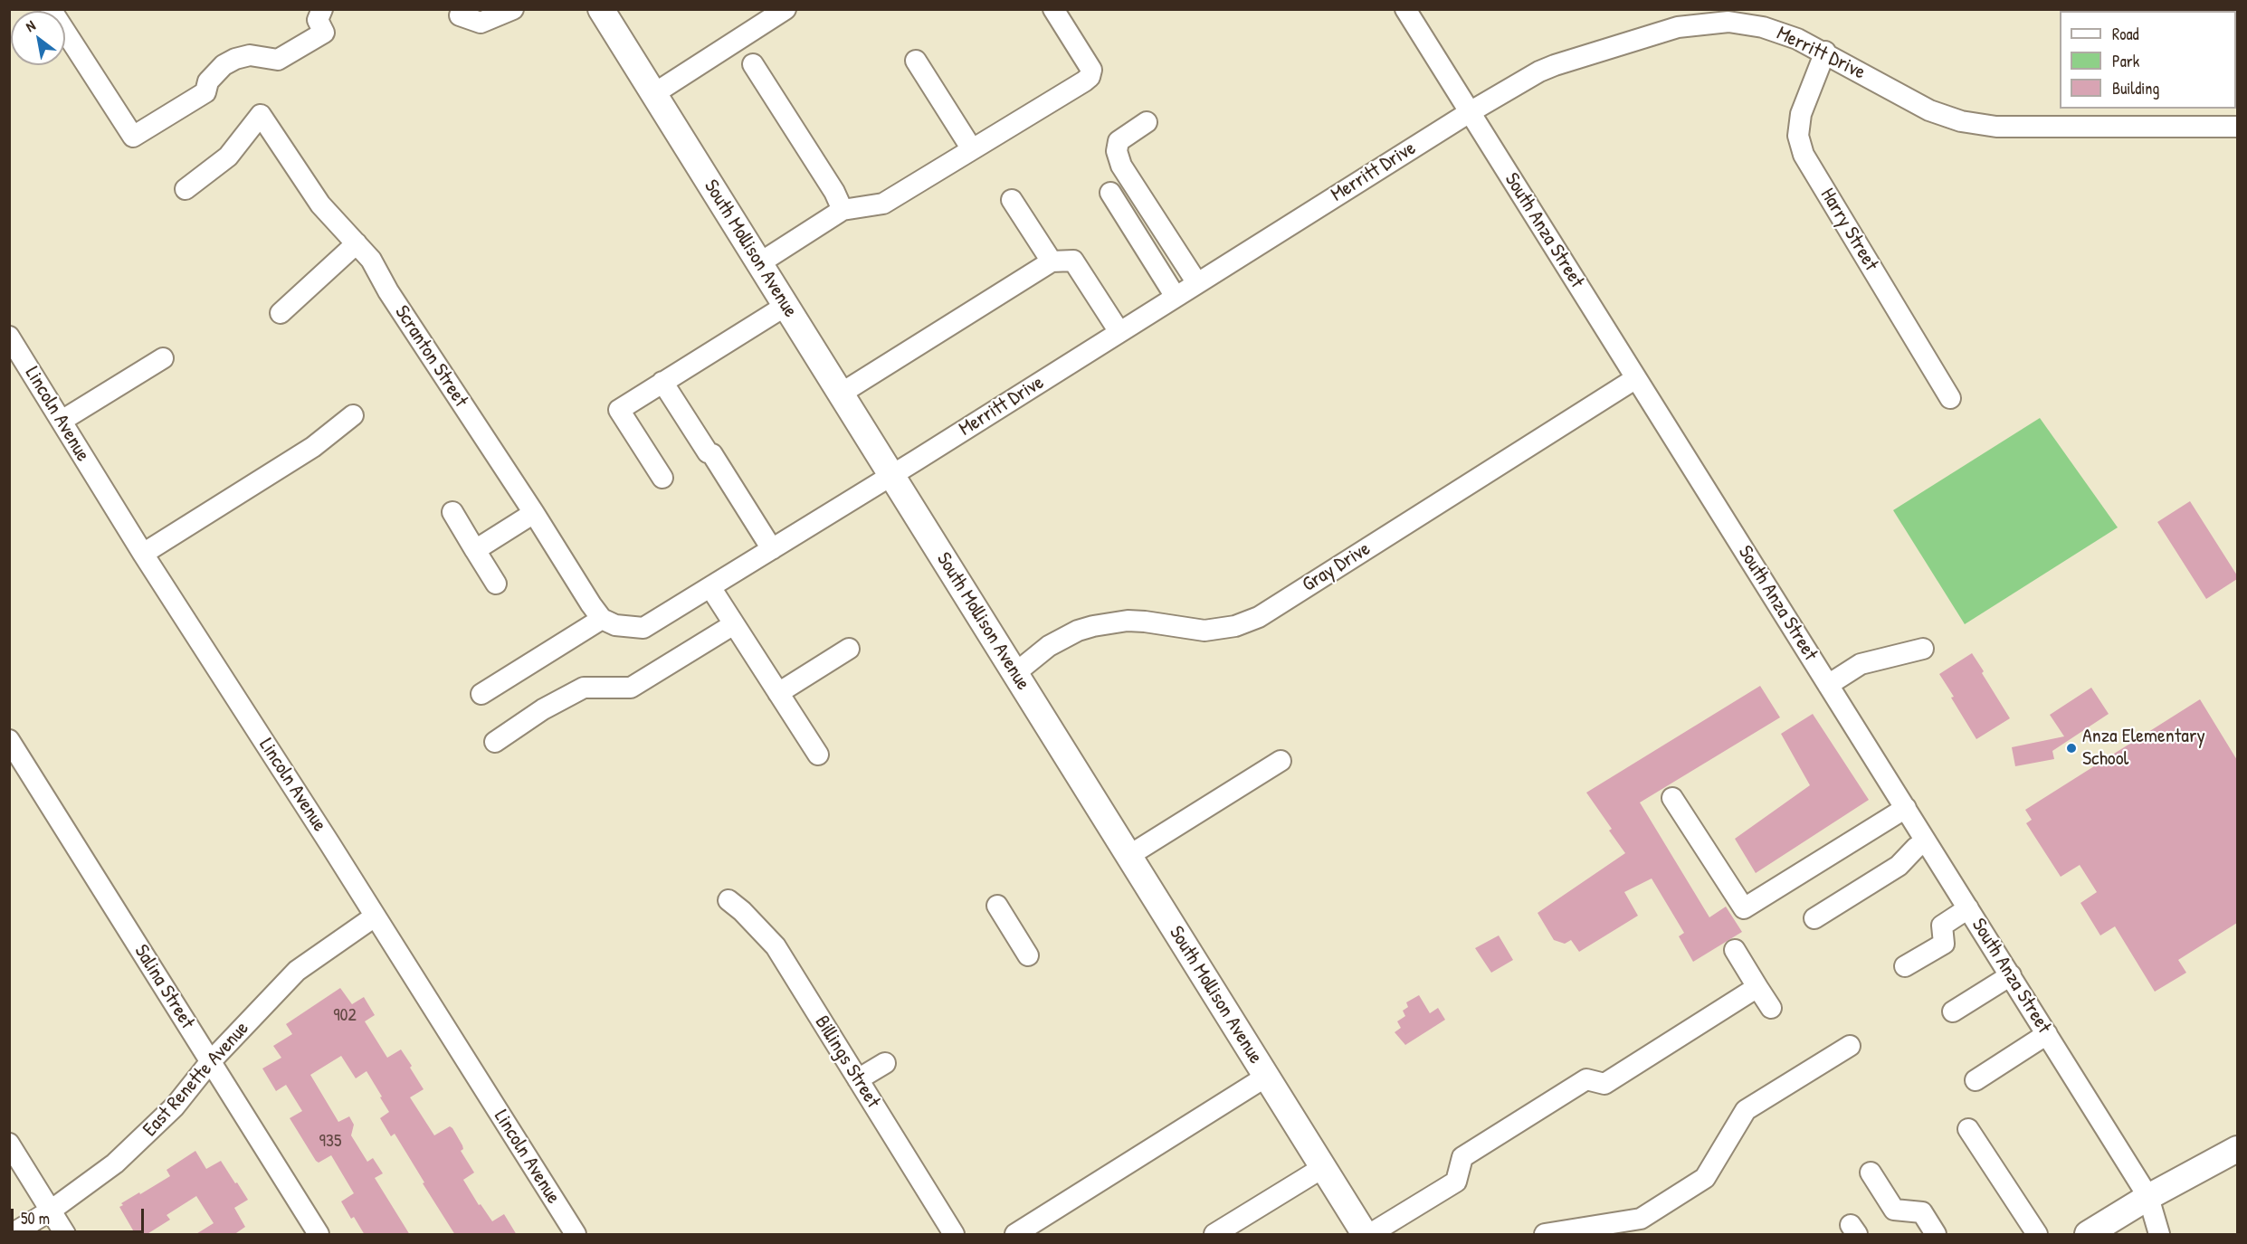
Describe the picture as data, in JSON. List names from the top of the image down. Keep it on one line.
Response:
{"streets":{"main road":["South Mollison Avenue"],"street":["Merritt Drive","Harry Street","South Anza Street","Scranton Street","Lincoln Avenue","Gray Drive","Salina Street","Billings Street","East Renette Avenue"]},"crossings":[["Merritt Drive","Harry Street"],["Merritt Drive","South Anza Street"],["Merritt Drive","South Mollison Avenue"],["Merritt Drive","Scranton Street"],["South Anza Street","Gray Drive"],["South Mollison Avenue","Gray Drive"],["Lincoln Avenue","East Renette Avenue"],["Salina Street","East Renette Avenue"]],"places":["Anza Elementary School"],"house_numbers":["902","935"],"legend":["Road","Park","Building"],"scale_bar":"50 m","north":"top left"}
